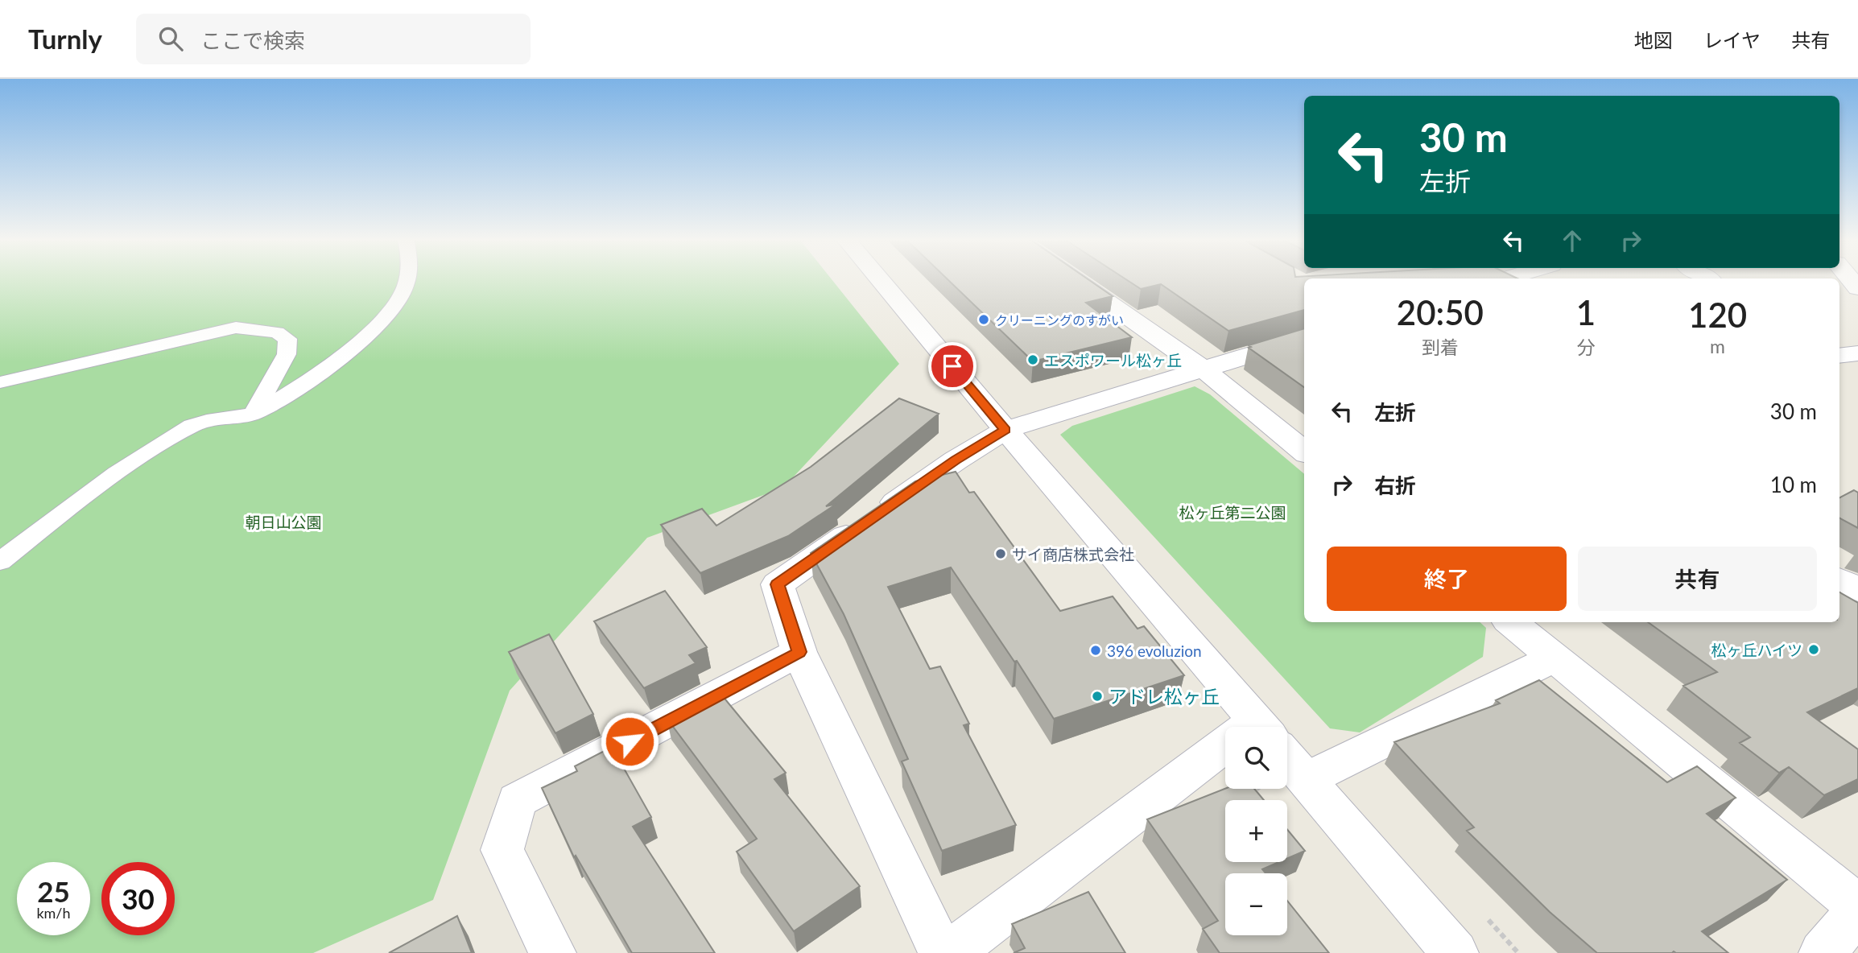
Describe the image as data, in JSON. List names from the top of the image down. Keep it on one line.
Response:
{"parks":["松ヶ丘第二公園","朝日山公園"],"places":["クリーニングのすがい","エスポワール松ヶ丘","サイ商店株式会社","松ヶ丘ハイツ","396 evoluzion","アドレ松ヶ丘"],"page":{"header":"Turnly","search":"ここで検索","nav":["地図","レイヤ","共有"],"turn":["30 m","左折"],"eta":["20:50","到着","1","分","120","m"],"list":[{"name":"左折","value":"30 m"},{"name":"右折","value":"10 m"}],"buttons":["終了","共有"],"map_buttons":["+","−"],"speed":"25 km/h","limit":"30"}}
